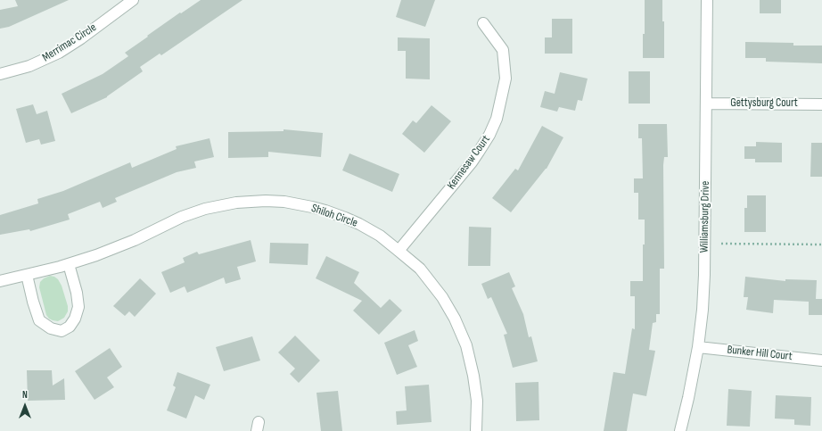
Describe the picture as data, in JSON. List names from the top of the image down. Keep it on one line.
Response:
{"streets":{"street":["Merrimac Circle","Gettysburg Court","Kennesaw Court","Shiloh Circle","Williamsburg Drive","Bunker Hill Court"]},"crossings":[["Gettysburg Court","Williamsburg Drive"],["Kennesaw Court","Shiloh Circle"],["Williamsburg Drive","Bunker Hill Court"]],"north":"top"}
